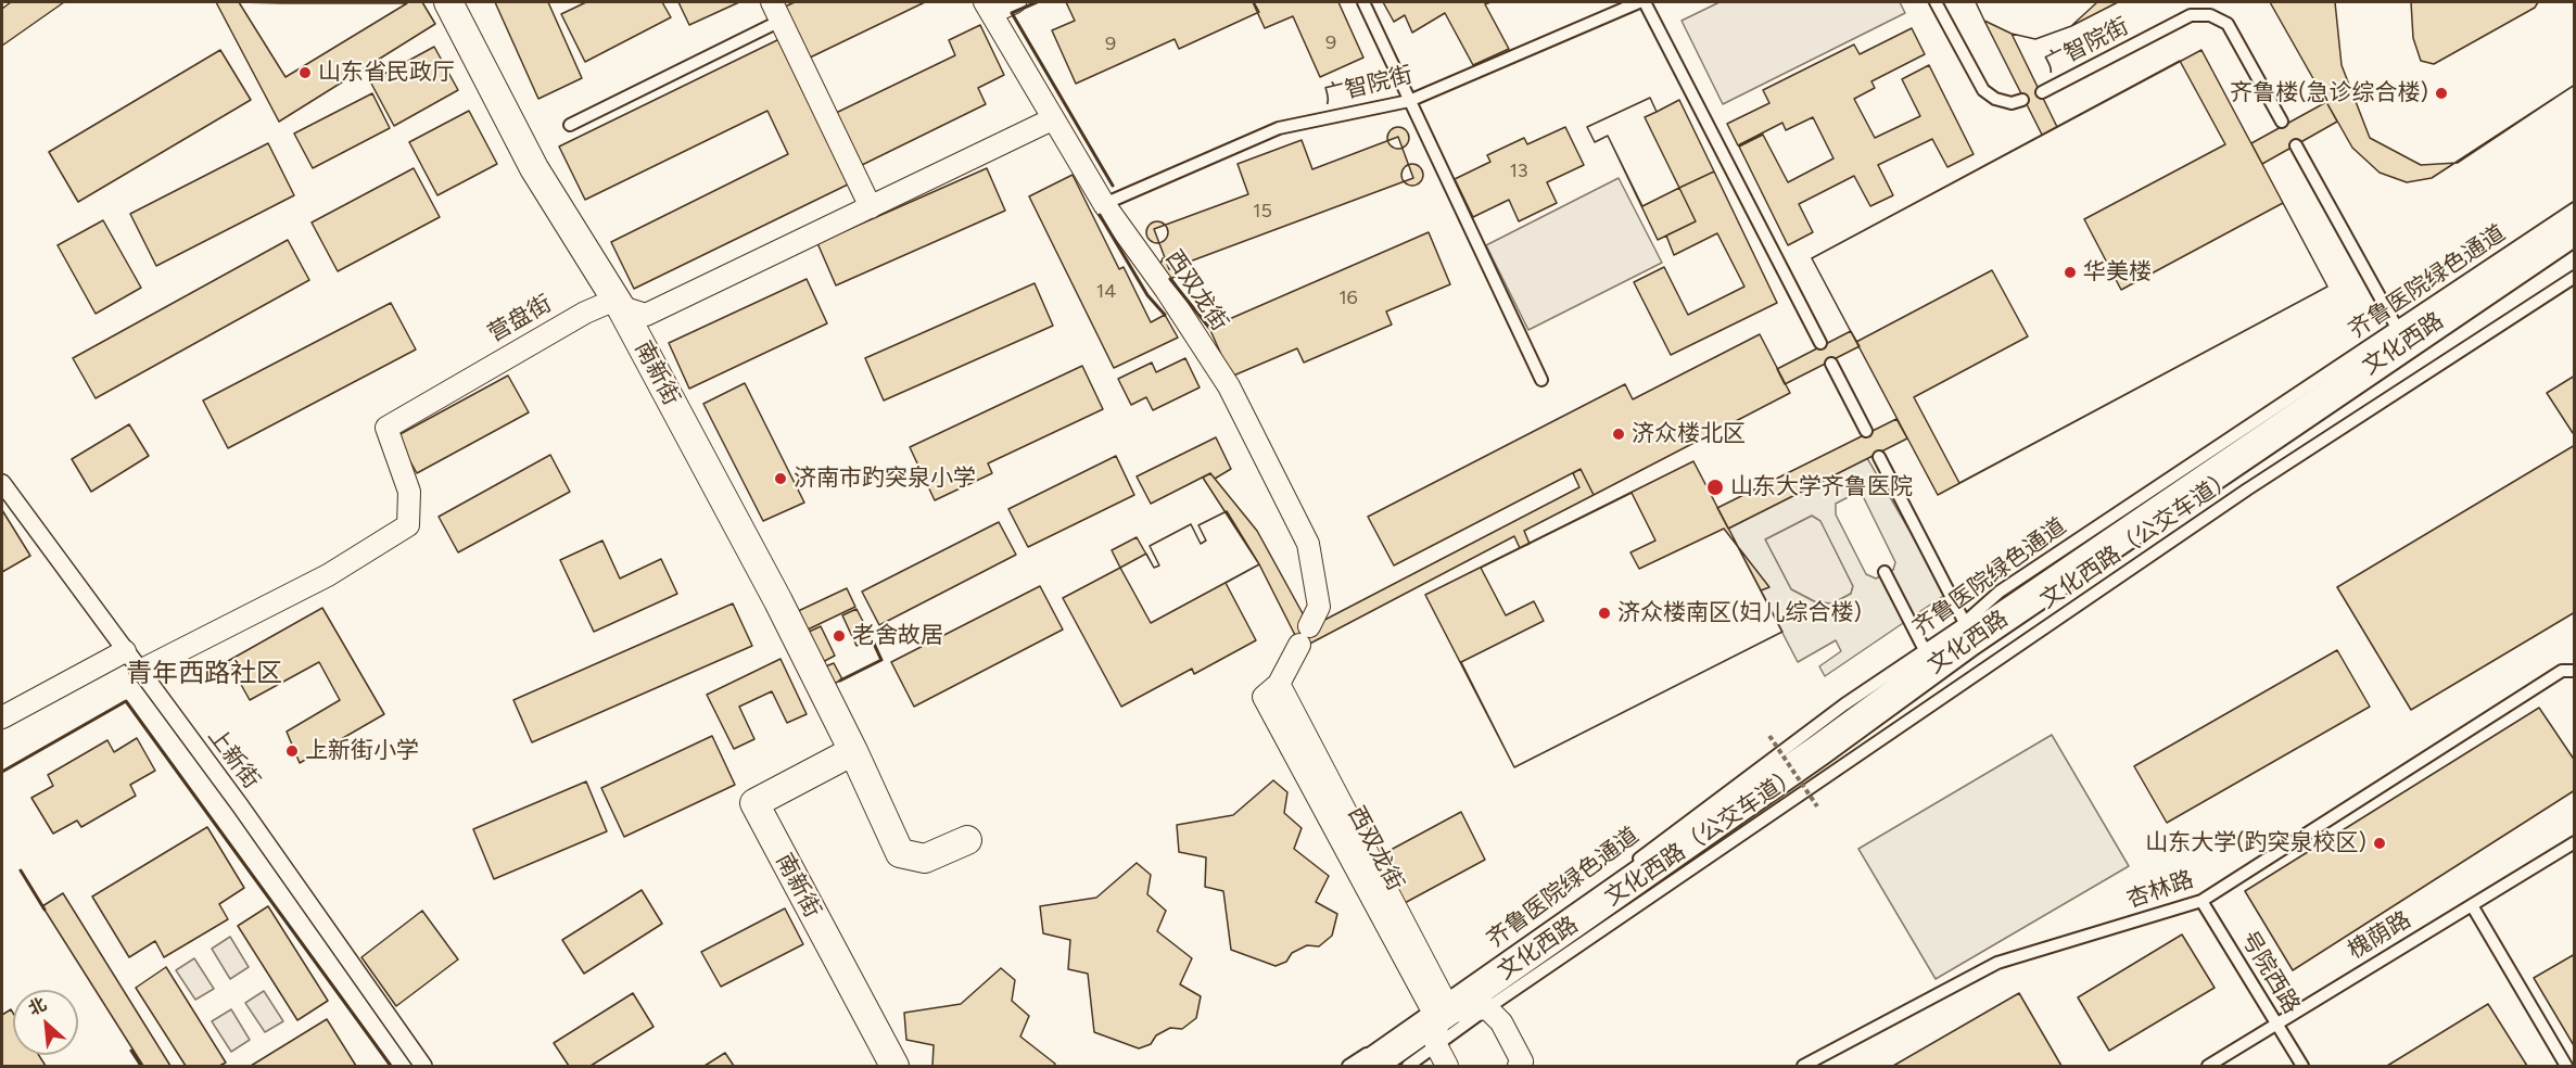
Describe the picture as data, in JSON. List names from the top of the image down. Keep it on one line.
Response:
{"streets":{"main road":["文化西路"],"street":["西双龙街","营盘街","南新街","上新街"],"lane":["广智院街","齐鲁医院绿色通道","文化西路（公交车道）","杏林路","槐荫路","号院西路"]},"crossings":[["广智院街","西双龙街"],["齐鲁医院绿色通道","西双龙街"],["齐鲁医院绿色通道","文化西路"],["齐鲁医院绿色通道","文化西路（公交车道）"],["西双龙街","营盘街"],["西双龙街","文化西路"],["西双龙街","文化西路（公交车道）"],["营盘街","南新街"],["营盘街","上新街"],["文化西路","文化西路（公交车道）"],["杏林路","号院西路"],["槐荫路","号院西路"]],"districts":["青年西路社区"],"places":["山东省民政厅","齐鲁楼(急诊综合楼)","华美楼","济众楼北区","济南市趵突泉小学","山东大学齐鲁医院","济众楼南区(妇儿综合楼)","老舍故居","上新街小学","山东大学(趵突泉校区)"],"house_numbers":["9","9","13","15","14","16"],"north":"top left"}
